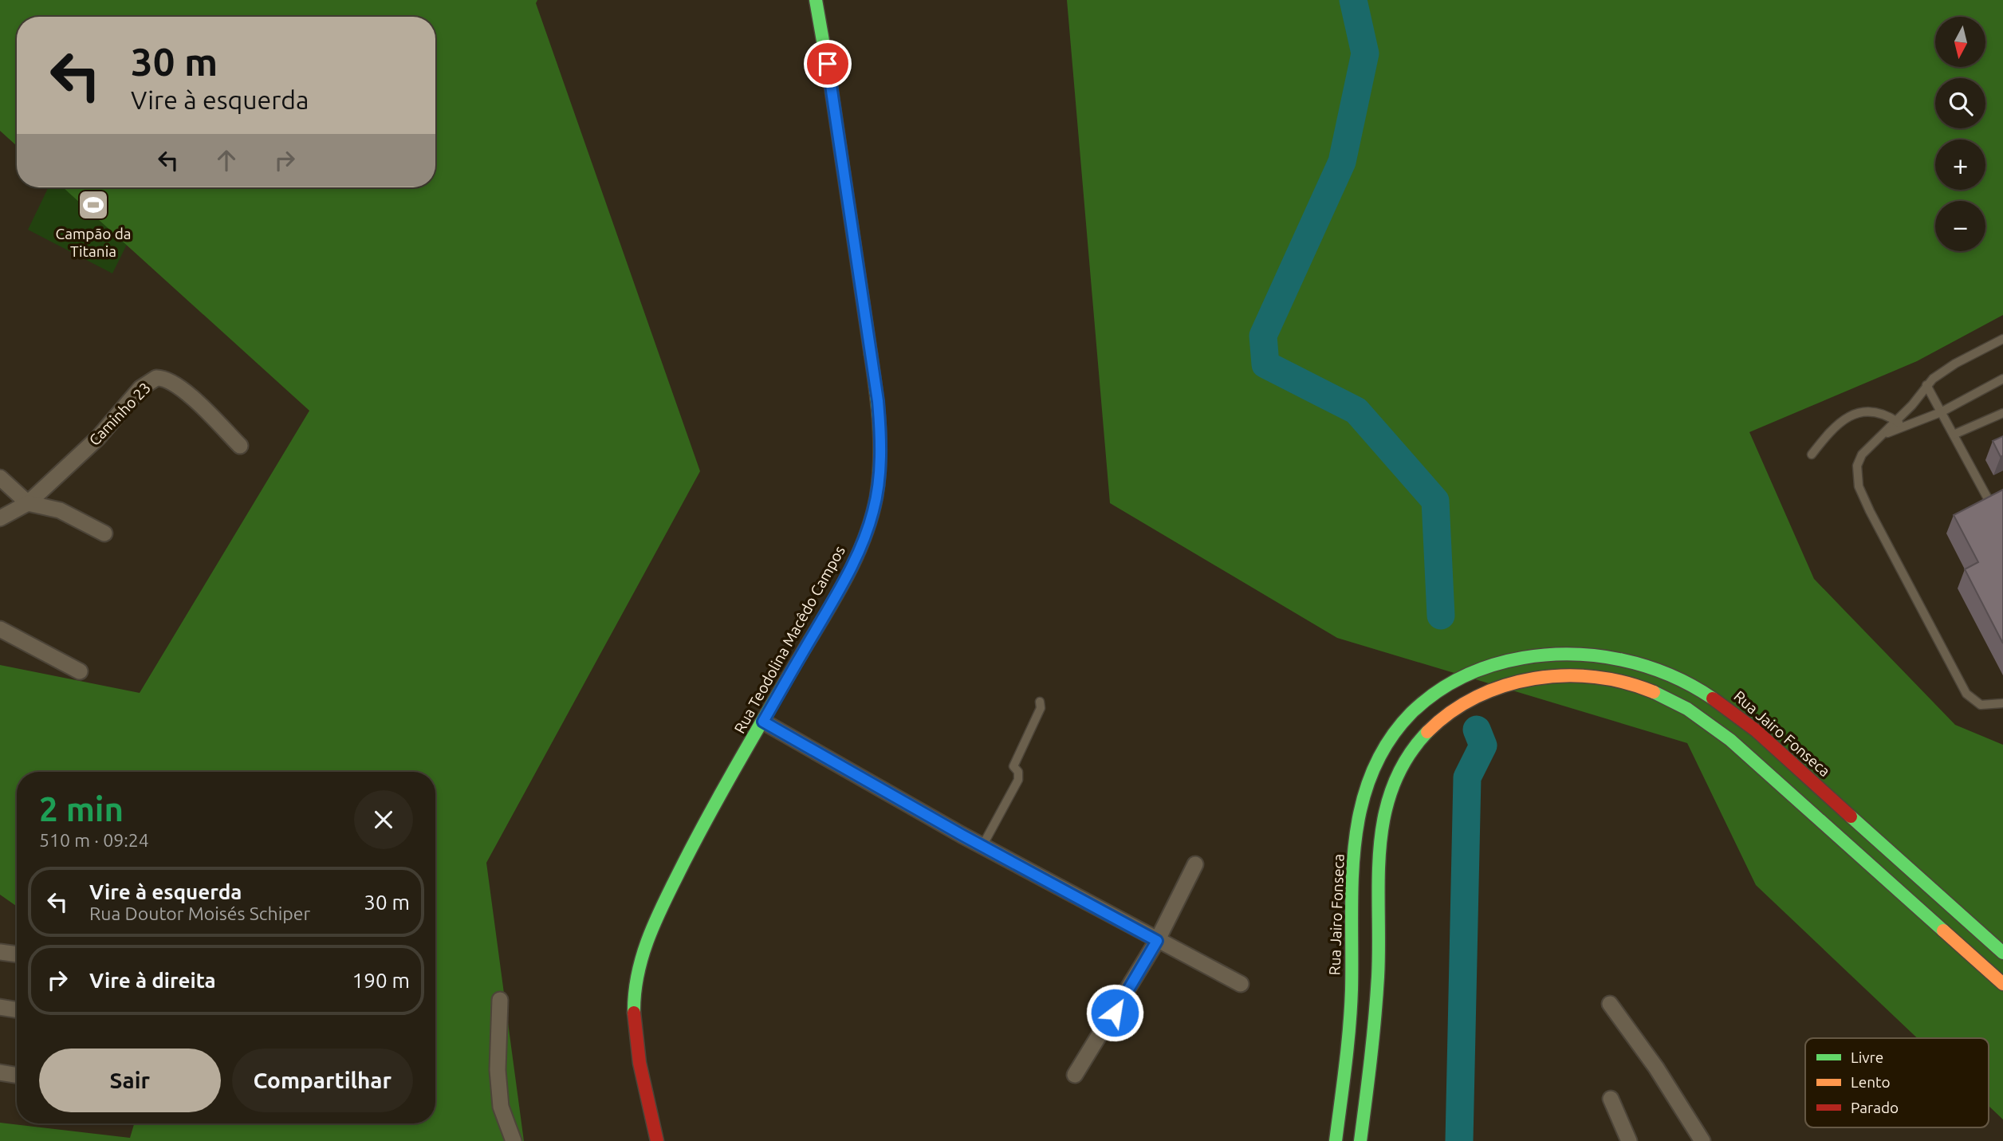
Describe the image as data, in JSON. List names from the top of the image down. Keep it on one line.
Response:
{"streets":{"main road":["Rua Teodolina Macêdo Campos","Rua Jairo Fonseca"],"street":["Caminho 23"]},"places":{"sports":["Campão da Titania"]},"legend":["Livre","Lento","Parado"],"north":"bottom","page":{"map_buttons":["+","−"],"turn":["30 m","Vire à esquerda"],"heading":["2 min","510 m · 09:24"],"list":[{"name":"Vire à esquerda","note":"Rua Doutor Moisés Schiper","value":"30 m"},{"name":"Vire à direita","value":"190 m"}],"buttons":["Sair","Compartilhar"]}}
